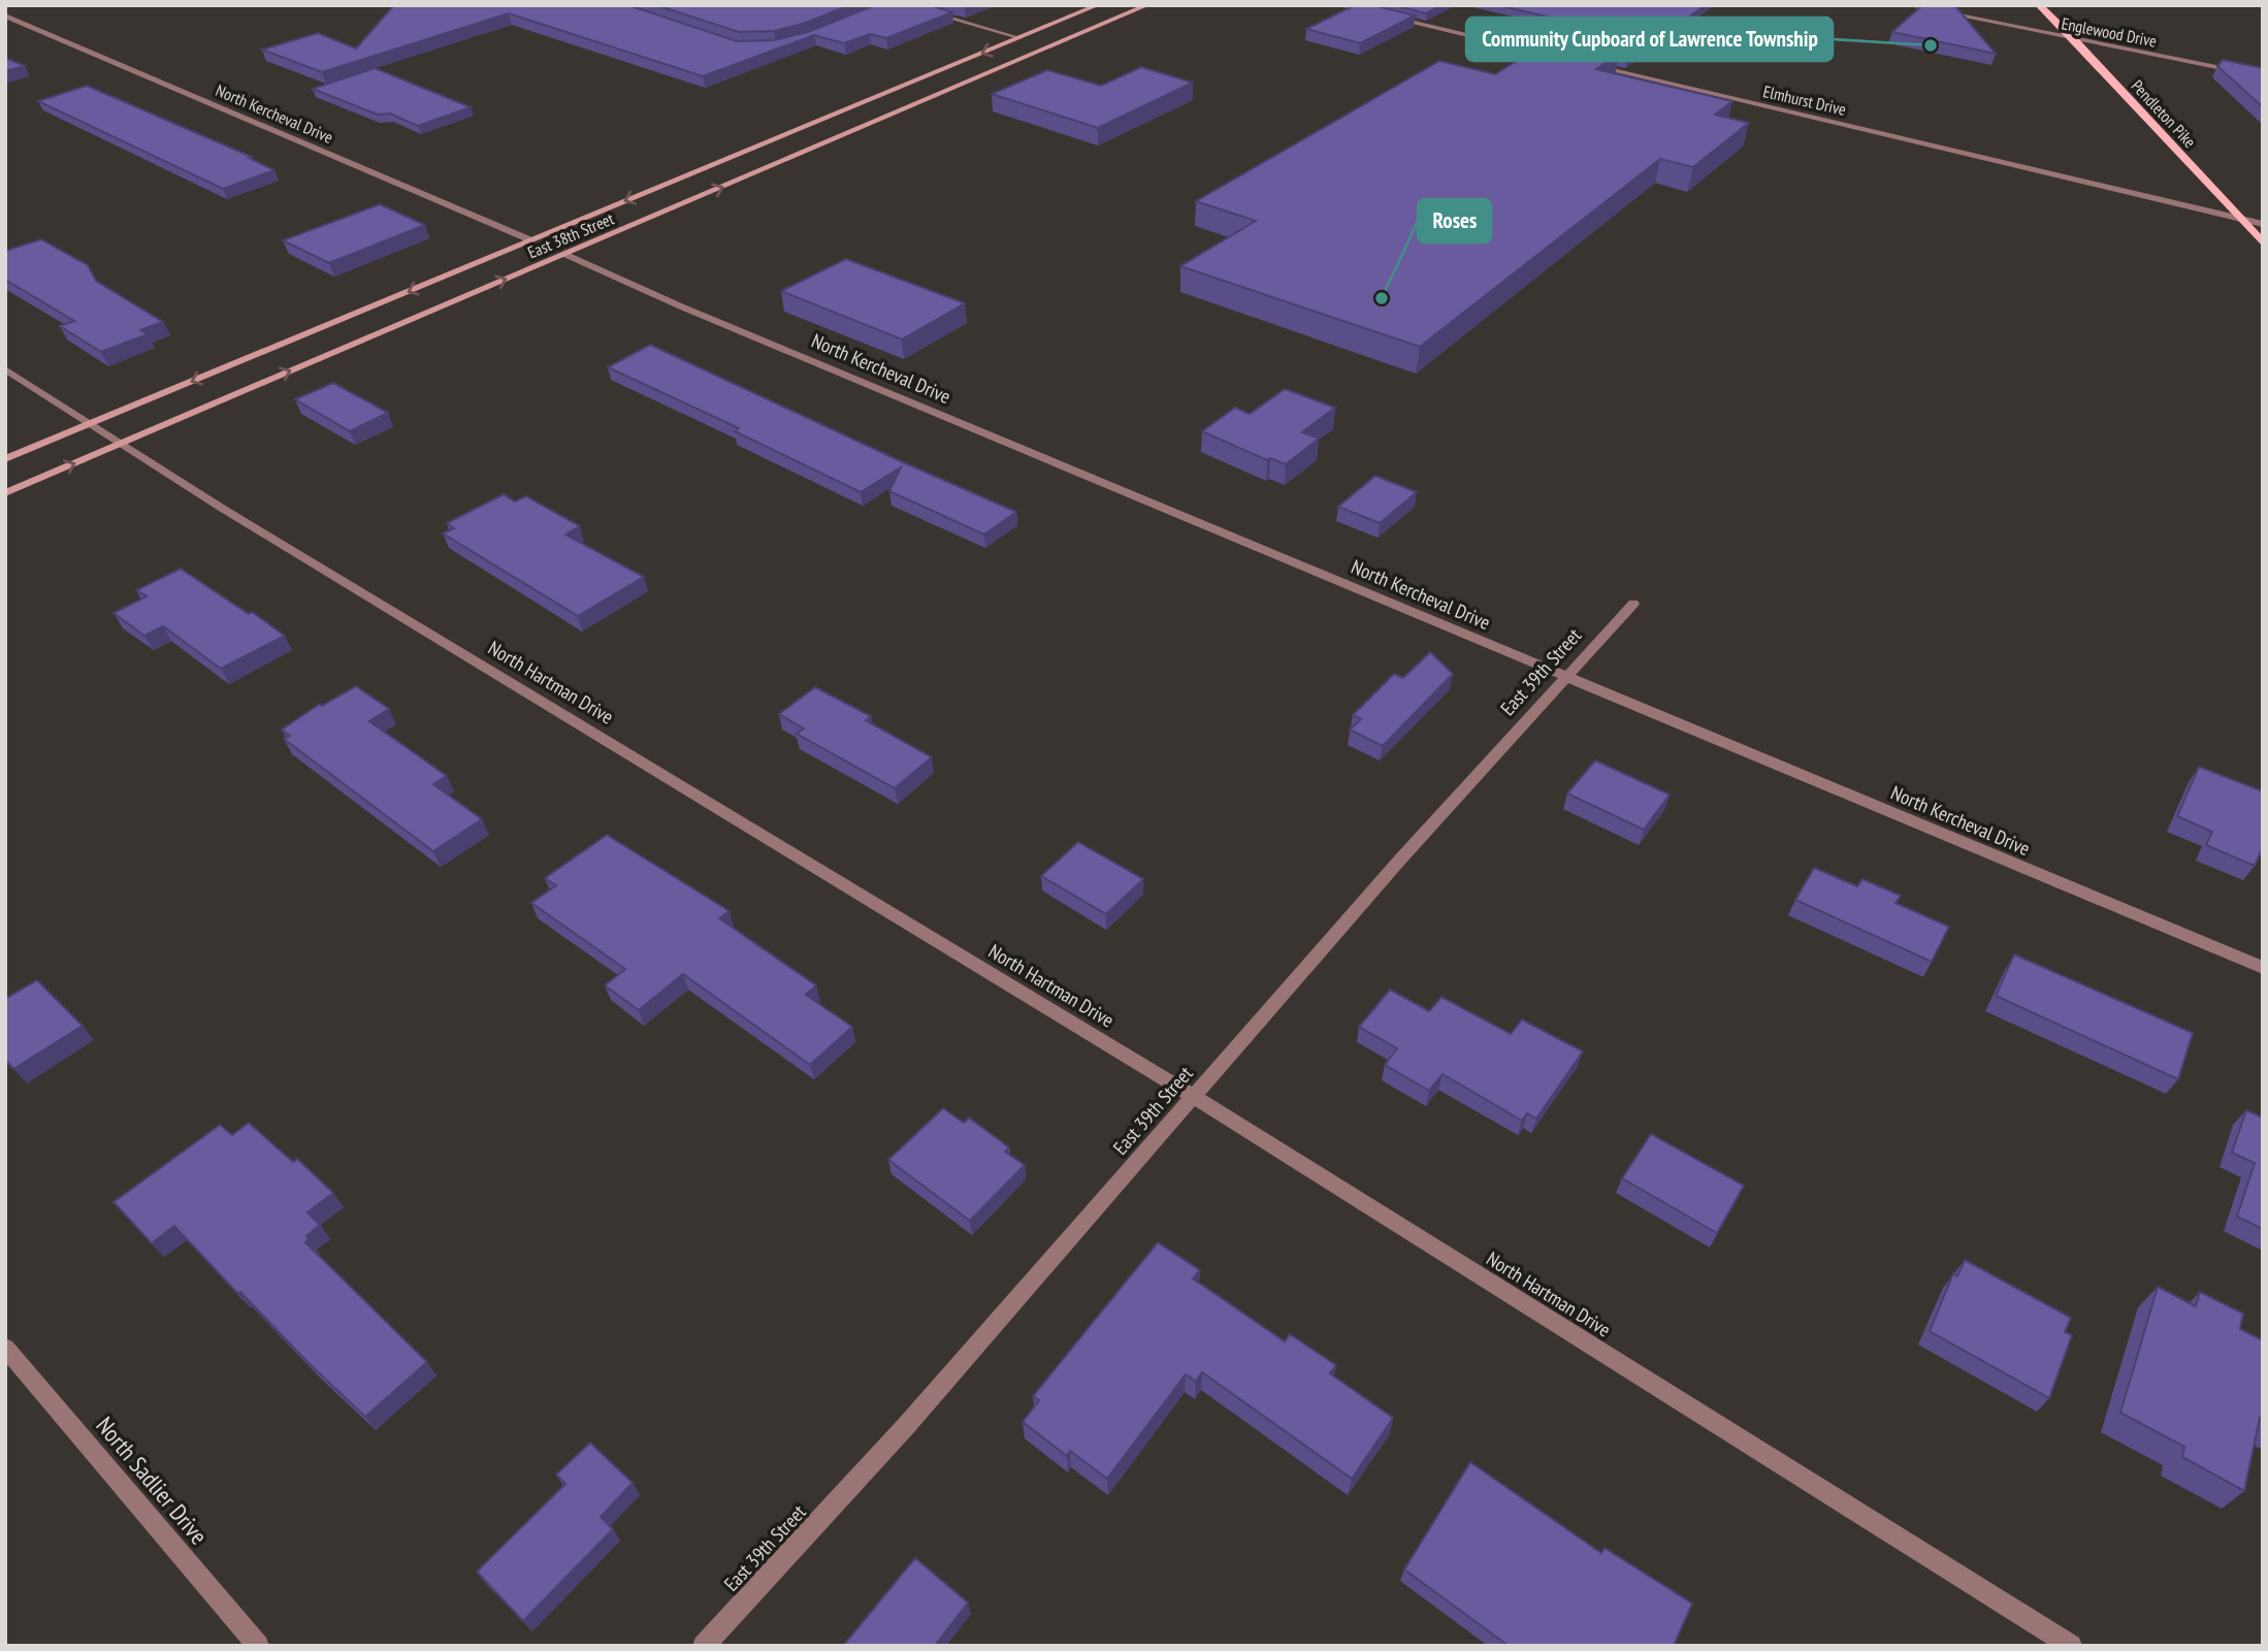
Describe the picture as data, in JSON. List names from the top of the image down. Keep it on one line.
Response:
{"streets":{"main road":["Pendleton Pike","East 38th Street"],"street":["Englewood Drive","Elmhurst Drive","North Kercheval Drive","East 39th Street","North Hartman Drive","North Sadlier Drive"]},"crossings":[["Englewood Drive","Pendleton Pike"],["Elmhurst Drive","Pendleton Pike"],["North Kercheval Drive","East 38th Street"],["North Kercheval Drive","East 39th Street"],["East 38th Street","North Hartman Drive"],["East 39th Street","North Hartman Drive"]],"places":["Community Cupboard of Lawrence Township","Roses"]}
